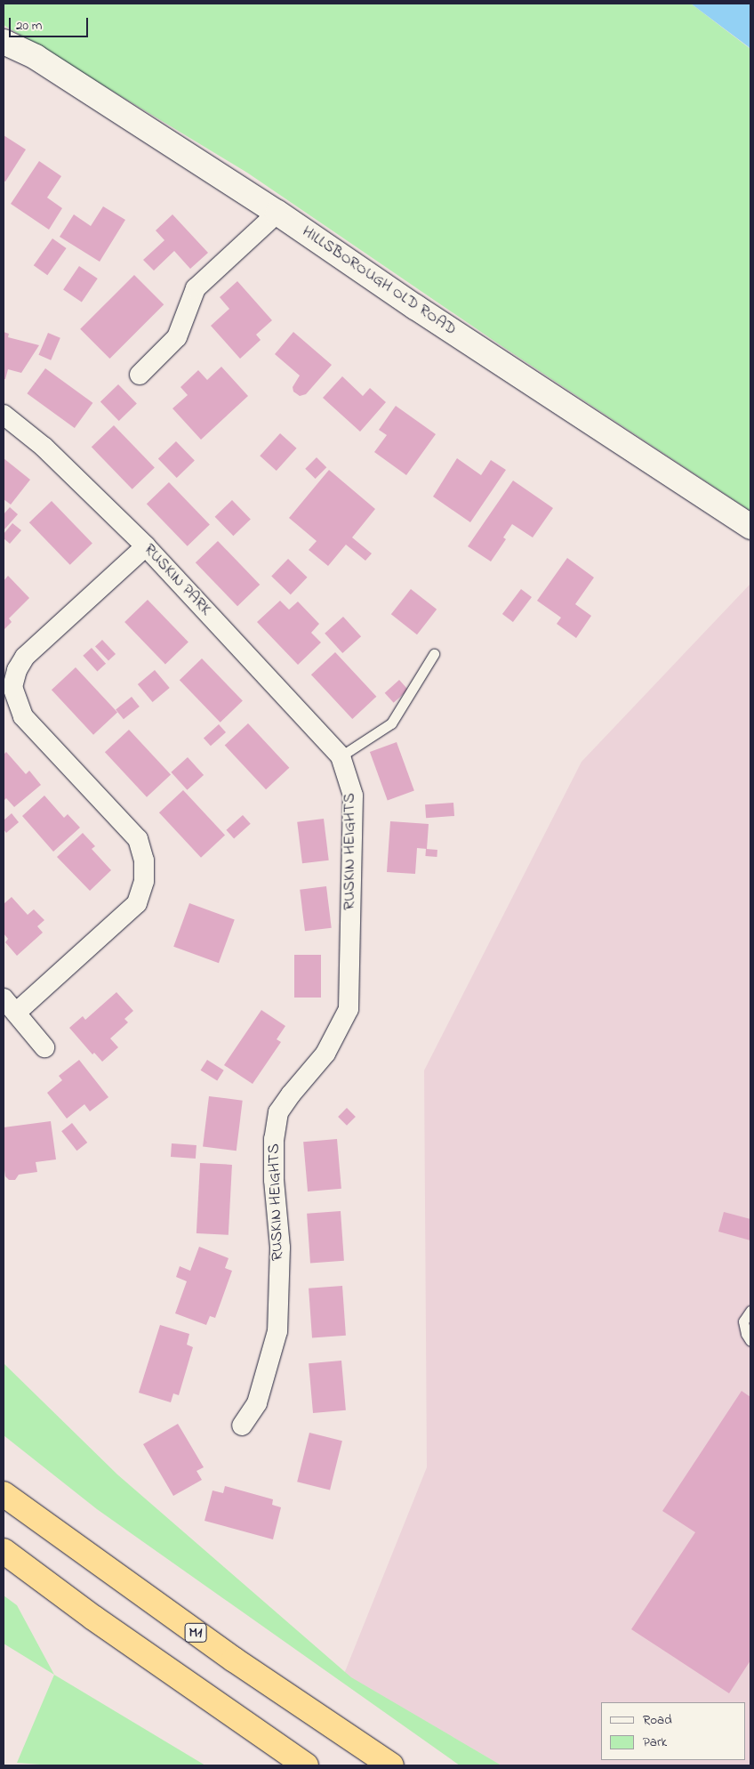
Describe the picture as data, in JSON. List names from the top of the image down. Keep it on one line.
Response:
{"streets":{"highway":["M1"],"street":["HILLSBOROUGH OLD ROAD","RUSKIN PARK","RUSKIN HEIGHTS"]},"crossings":[["RUSKIN PARK","RUSKIN HEIGHTS"]],"legend":["Road","Park"],"scale_bar":"20 m"}
